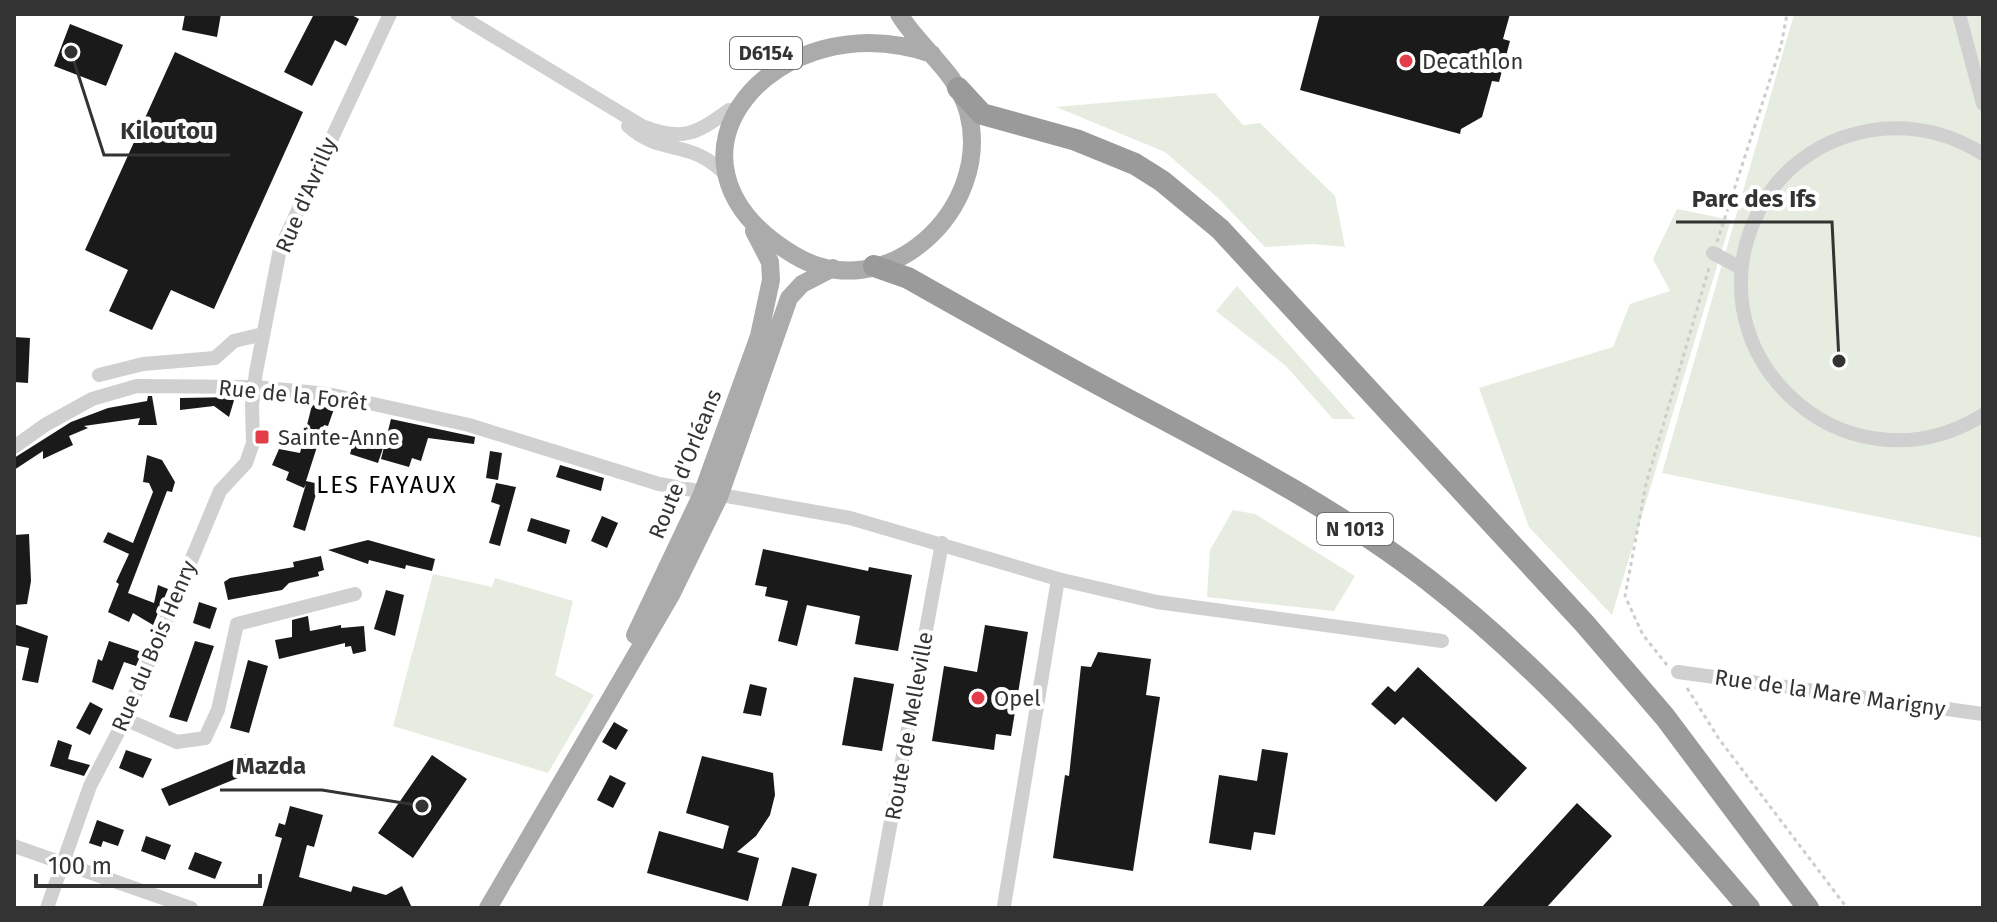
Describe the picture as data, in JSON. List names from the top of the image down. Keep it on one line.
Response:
{"streets":{"highway":["N 1013"],"main road":["D6154","Route d'Orléans"],"street":["Rue d'Avrilly","Rue de la Forêt","Rue du Bois Henry","Rue de la Mare Marigny","Route de Melleville"]},"crossings":[["Rue d'Avrilly","Rue de la Forêt"],["Rue d'Avrilly","Rue du Bois Henry"],["Rue de la Forêt","Route d'Orléans"],["Rue de la Forêt","Rue du Bois Henry"],["Rue de la Forêt","Route de Melleville"]],"districts":["LES FAYAUX"],"places":{"other":["Kiloutou","Decathlon","Parc des Ifs","Opel","Mazda"],"transit":["Sainte-Anne"]},"scale_bar":"100 m"}
